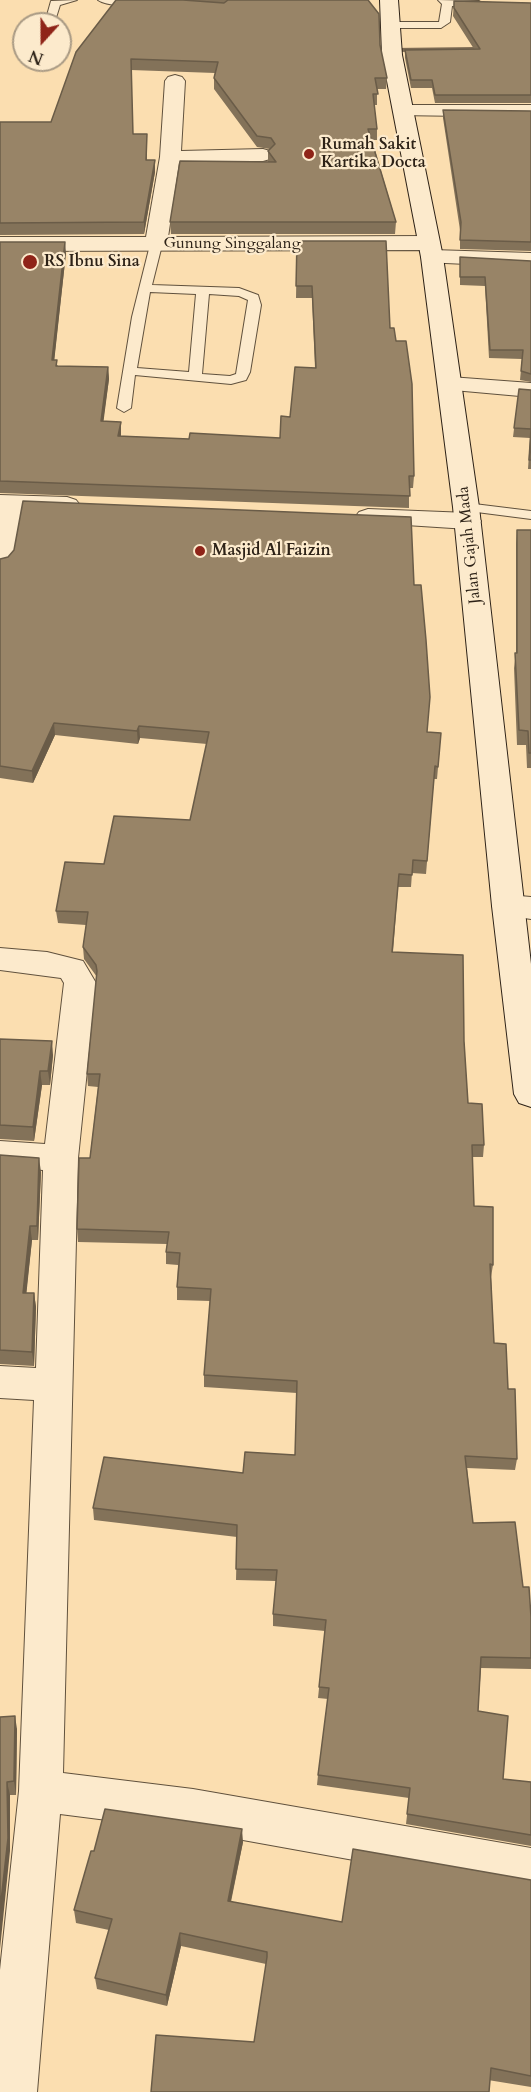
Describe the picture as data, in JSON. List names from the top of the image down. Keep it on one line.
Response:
{"streets":{"street":["Gunung Singgalang","Jalan Gajah Mada"]},"crossings":[["Gunung Singgalang","Jalan Gajah Mada"]],"places":["Rumah Sakit Kartika Docta","RS Ibnu Sina","Masjid Al Faizin"],"north":"bottom"}
